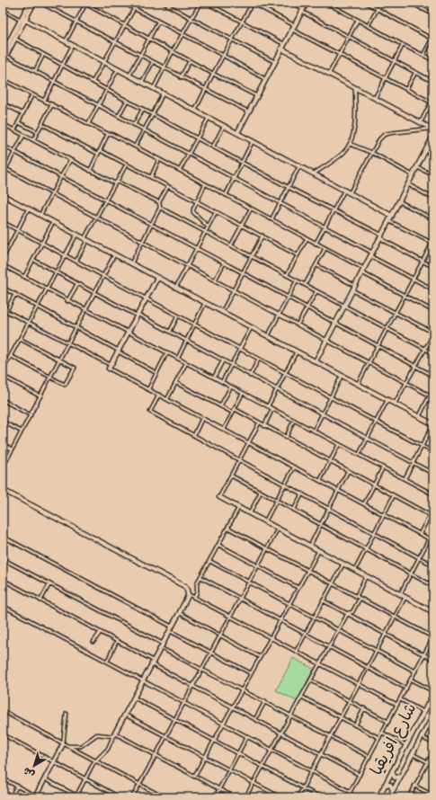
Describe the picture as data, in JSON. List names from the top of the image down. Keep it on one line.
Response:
{"streets":{"street":["شارع افريقيا"]},"north":"bottom left"}
